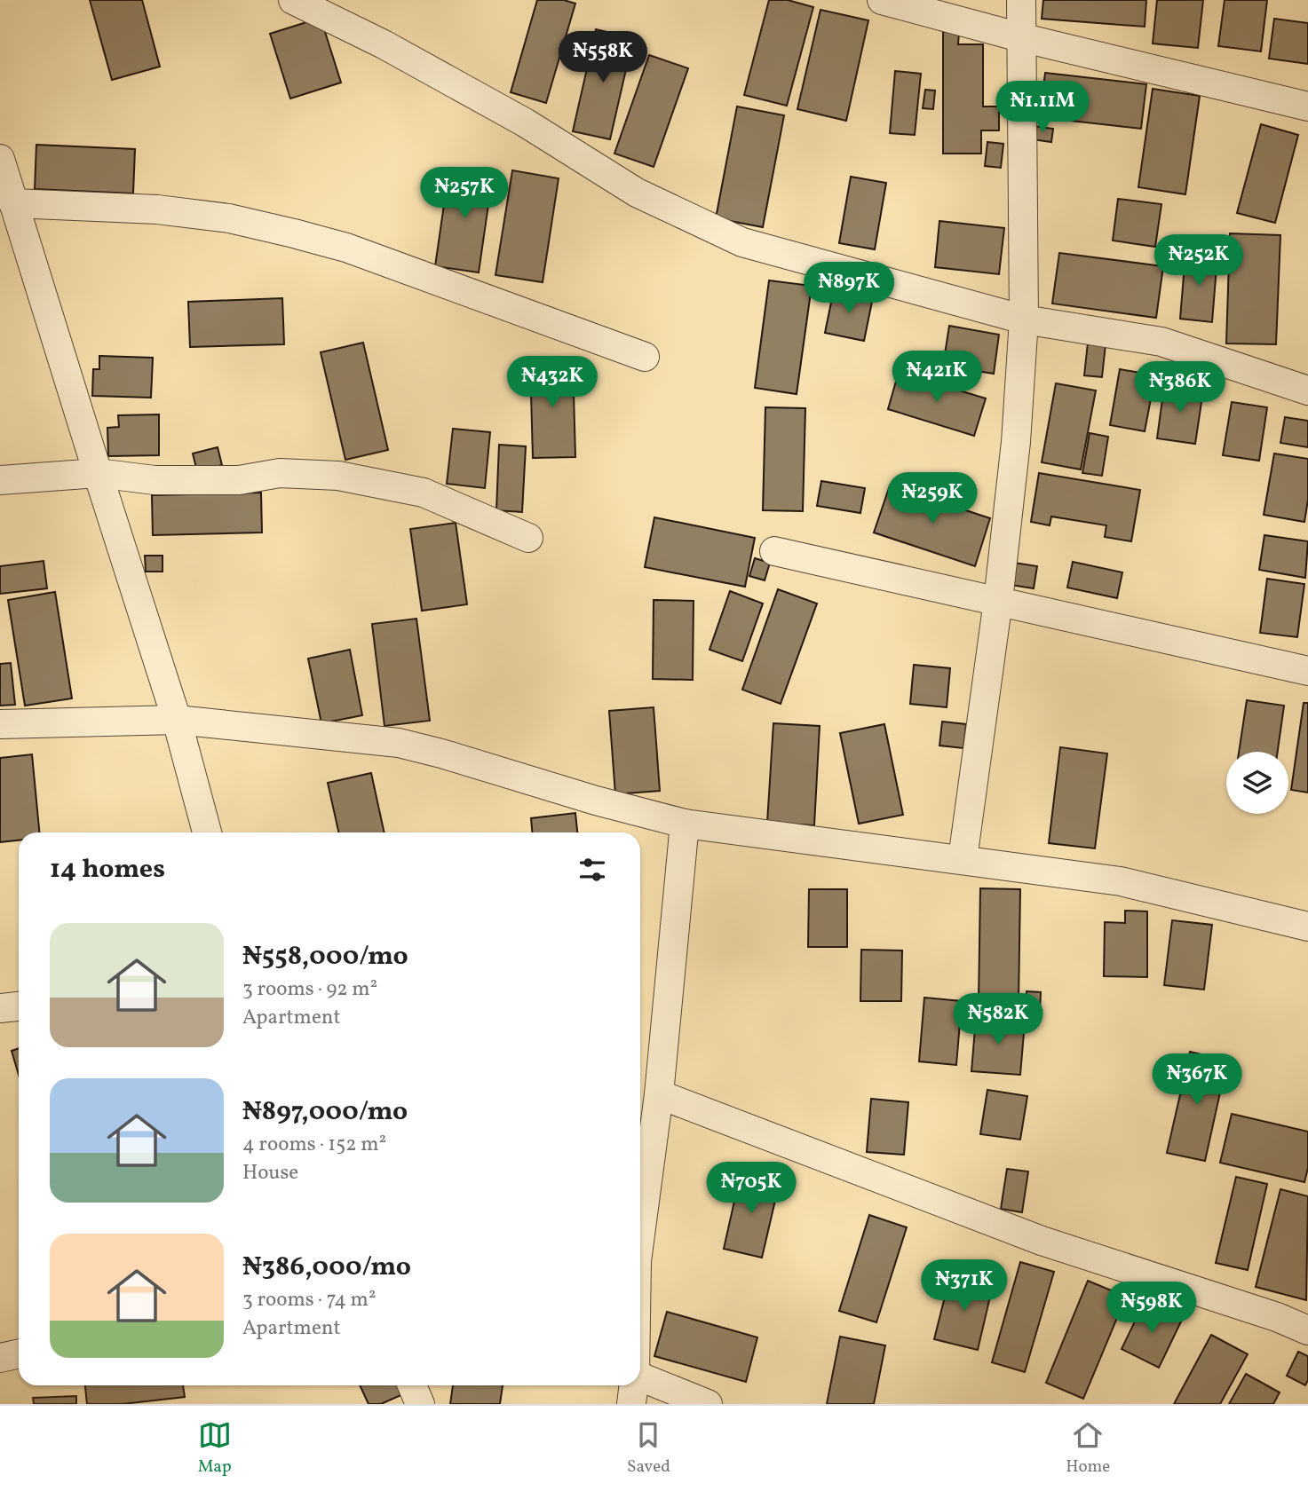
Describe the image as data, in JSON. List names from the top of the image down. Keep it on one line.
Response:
{"page":{"price":["₦558K","₦1.11M","₦257K","₦252K","₦897K","₦421K","₦432K","₦386K","₦259K","₦582K","₦367K","₦705K","₦371K","₦598K"],"heading":"14 homes","list":[{"name":"₦558,000/mo","note":"3 rooms · 92 m² · Apartment"},{"name":"₦897,000/mo","note":"4 rooms · 152 m² · House"},{"name":"₦386,000/mo","note":"3 rooms · 74 m² · Apartment"}],"tabs":["Map","Saved","Home"]}}
